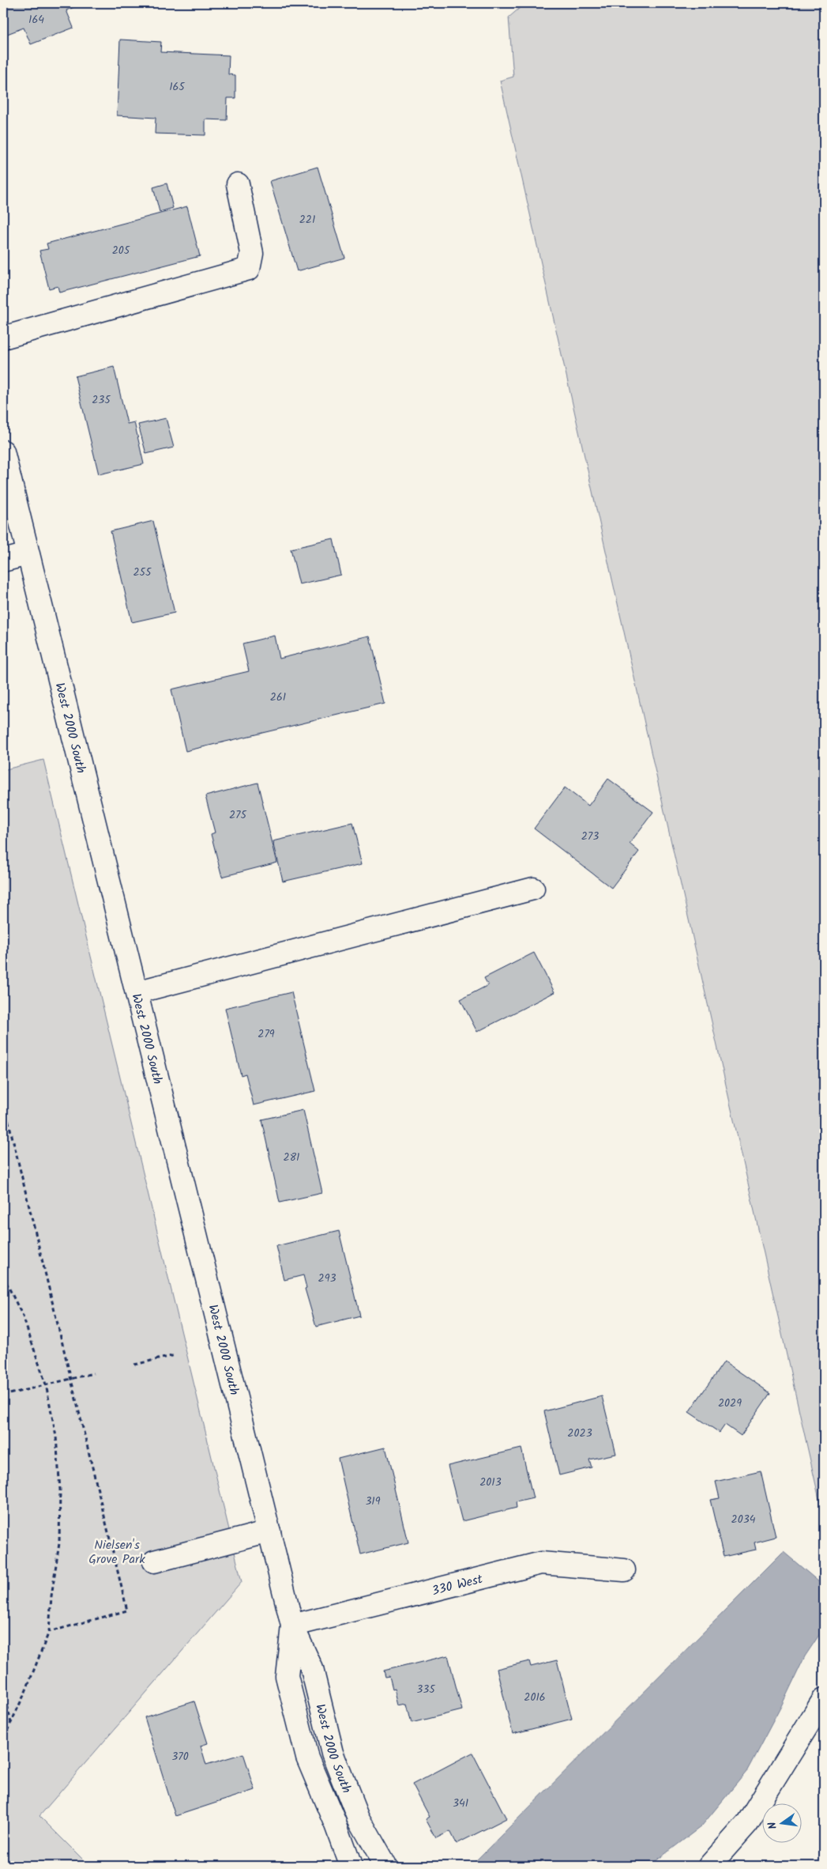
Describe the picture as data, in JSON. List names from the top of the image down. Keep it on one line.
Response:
{"streets":{"street":["West 2000 South","330 West"]},"crossings":[["West 2000 South","330 West"]],"parks":["Nielsen's Grove Park"],"house_numbers":["164","165","221","205","235","255","261","275","273","279","281","293","2029","2023","2013","319","2034","335","2016","370","341"],"north":"left"}
